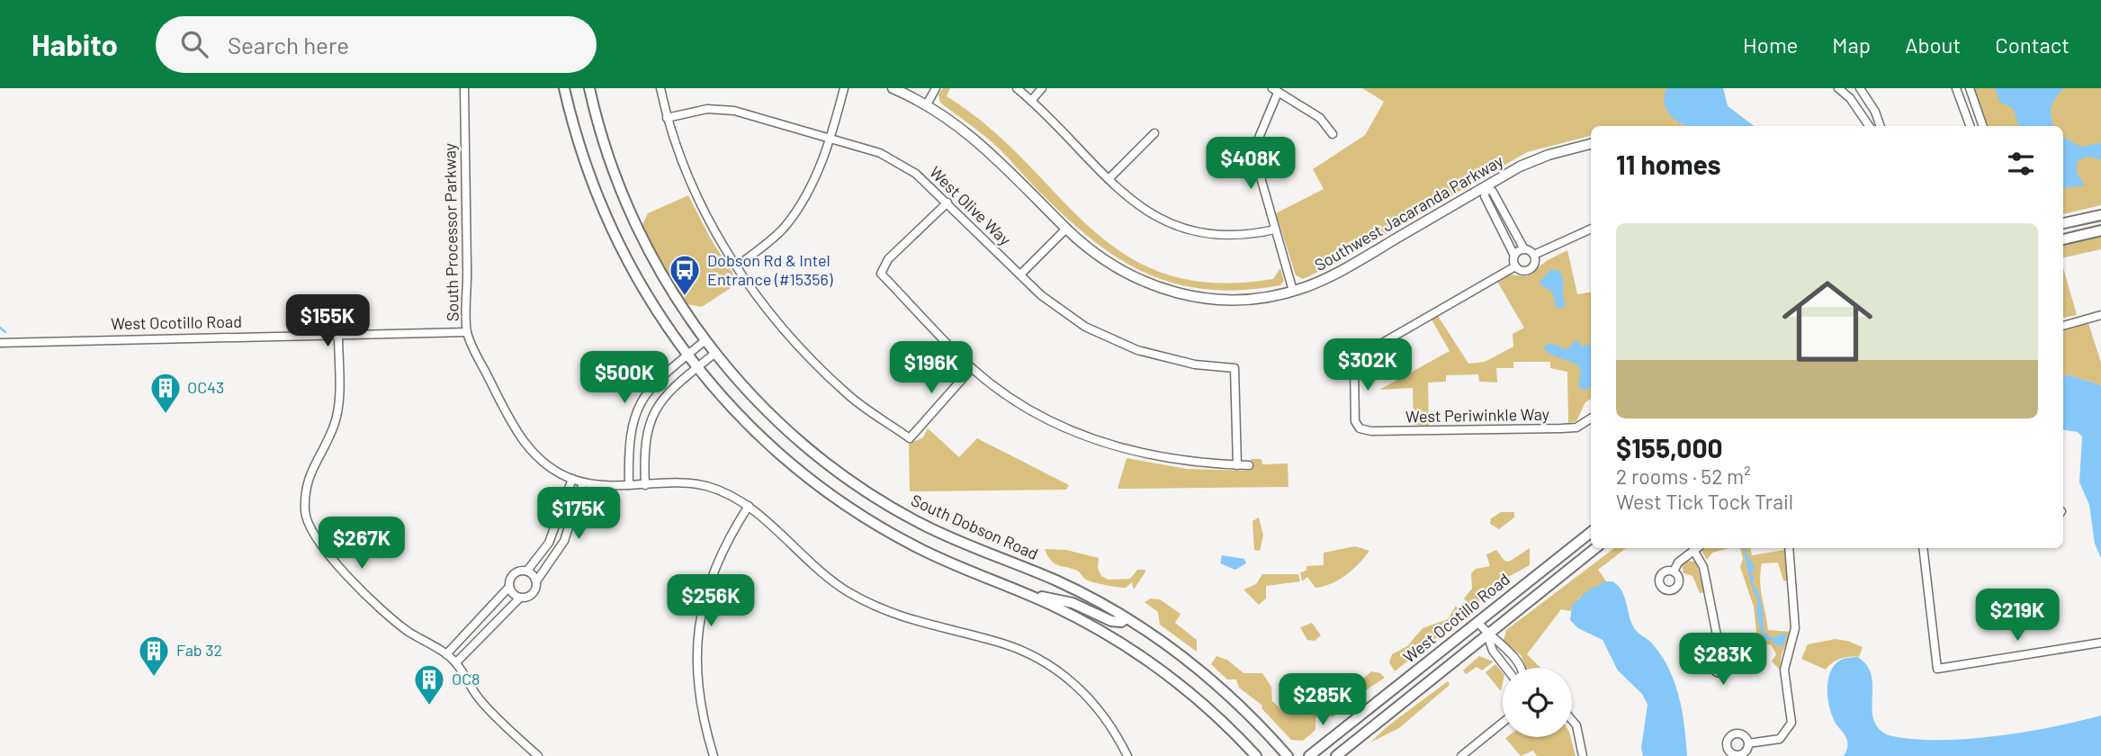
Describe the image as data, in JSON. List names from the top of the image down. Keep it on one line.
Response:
{"streets":{"main road":["West Ocotillo Road","South Dobson Road"],"street":["West Olive Way","Southwest Jacaranda Parkway","South Processor Parkway","West Periwinkle Way"]},"crossings":[["South Processor Parkway","West Ocotillo Road"]],"places":{"bus stop":["Dobson Rd & Intel Entrance (#15356)"],"building":["OC43","Fab 32","OC8"]},"page":{"header":"Habito","search":"Search here","nav":["Home","Map","About","Contact"],"heading":"11 homes","price":["$408K","$155K","$302K","$196K","$500K","$175K","$267K","$256K","$219K","$283K","$285K"],"list":[{"name":"$155,000","note":"2 rooms · 52 m² · West Tick Tock Trail"}]}}
